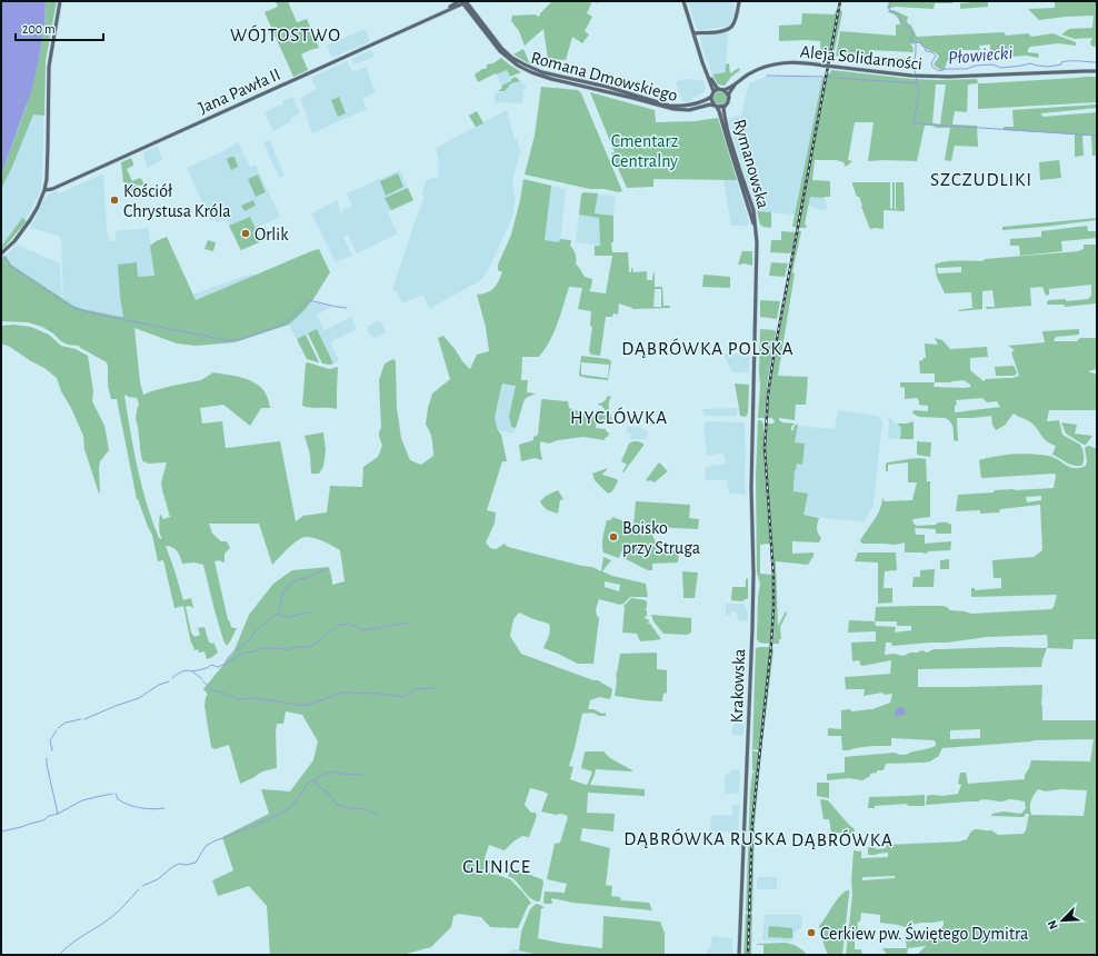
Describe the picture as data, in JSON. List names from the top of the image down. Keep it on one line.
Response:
{"streets":{"main road":["Aleja Solidarności","Romana Dmowskiego","Jana Pawła II","Rymanowska","Krakowska"]},"crossings":[["Aleja Solidarności","Romana Dmowskiego"],["Aleja Solidarności","Rymanowska"],["Romana Dmowskiego","Jana Pawła II"],["Romana Dmowskiego","Rymanowska"],["Rymanowska","Krakowska"]],"districts":["WÓJTOSTWO","SZCZUDLIKI","DĄBRÓWKA POLSKA","HYCLÓWKA","DĄBRÓWKA RUSKA","DĄBRÓWKA","GLINICE"],"water":["Płowiecki"],"parks":["Cmentarz Centralny"],"places":["Kościół Chrystusa Króla","Orlik","Boisko przy Struga","Cerkiew pw. Świętego Dymitra"],"scale_bar":"200 m","north":"bottom left"}
